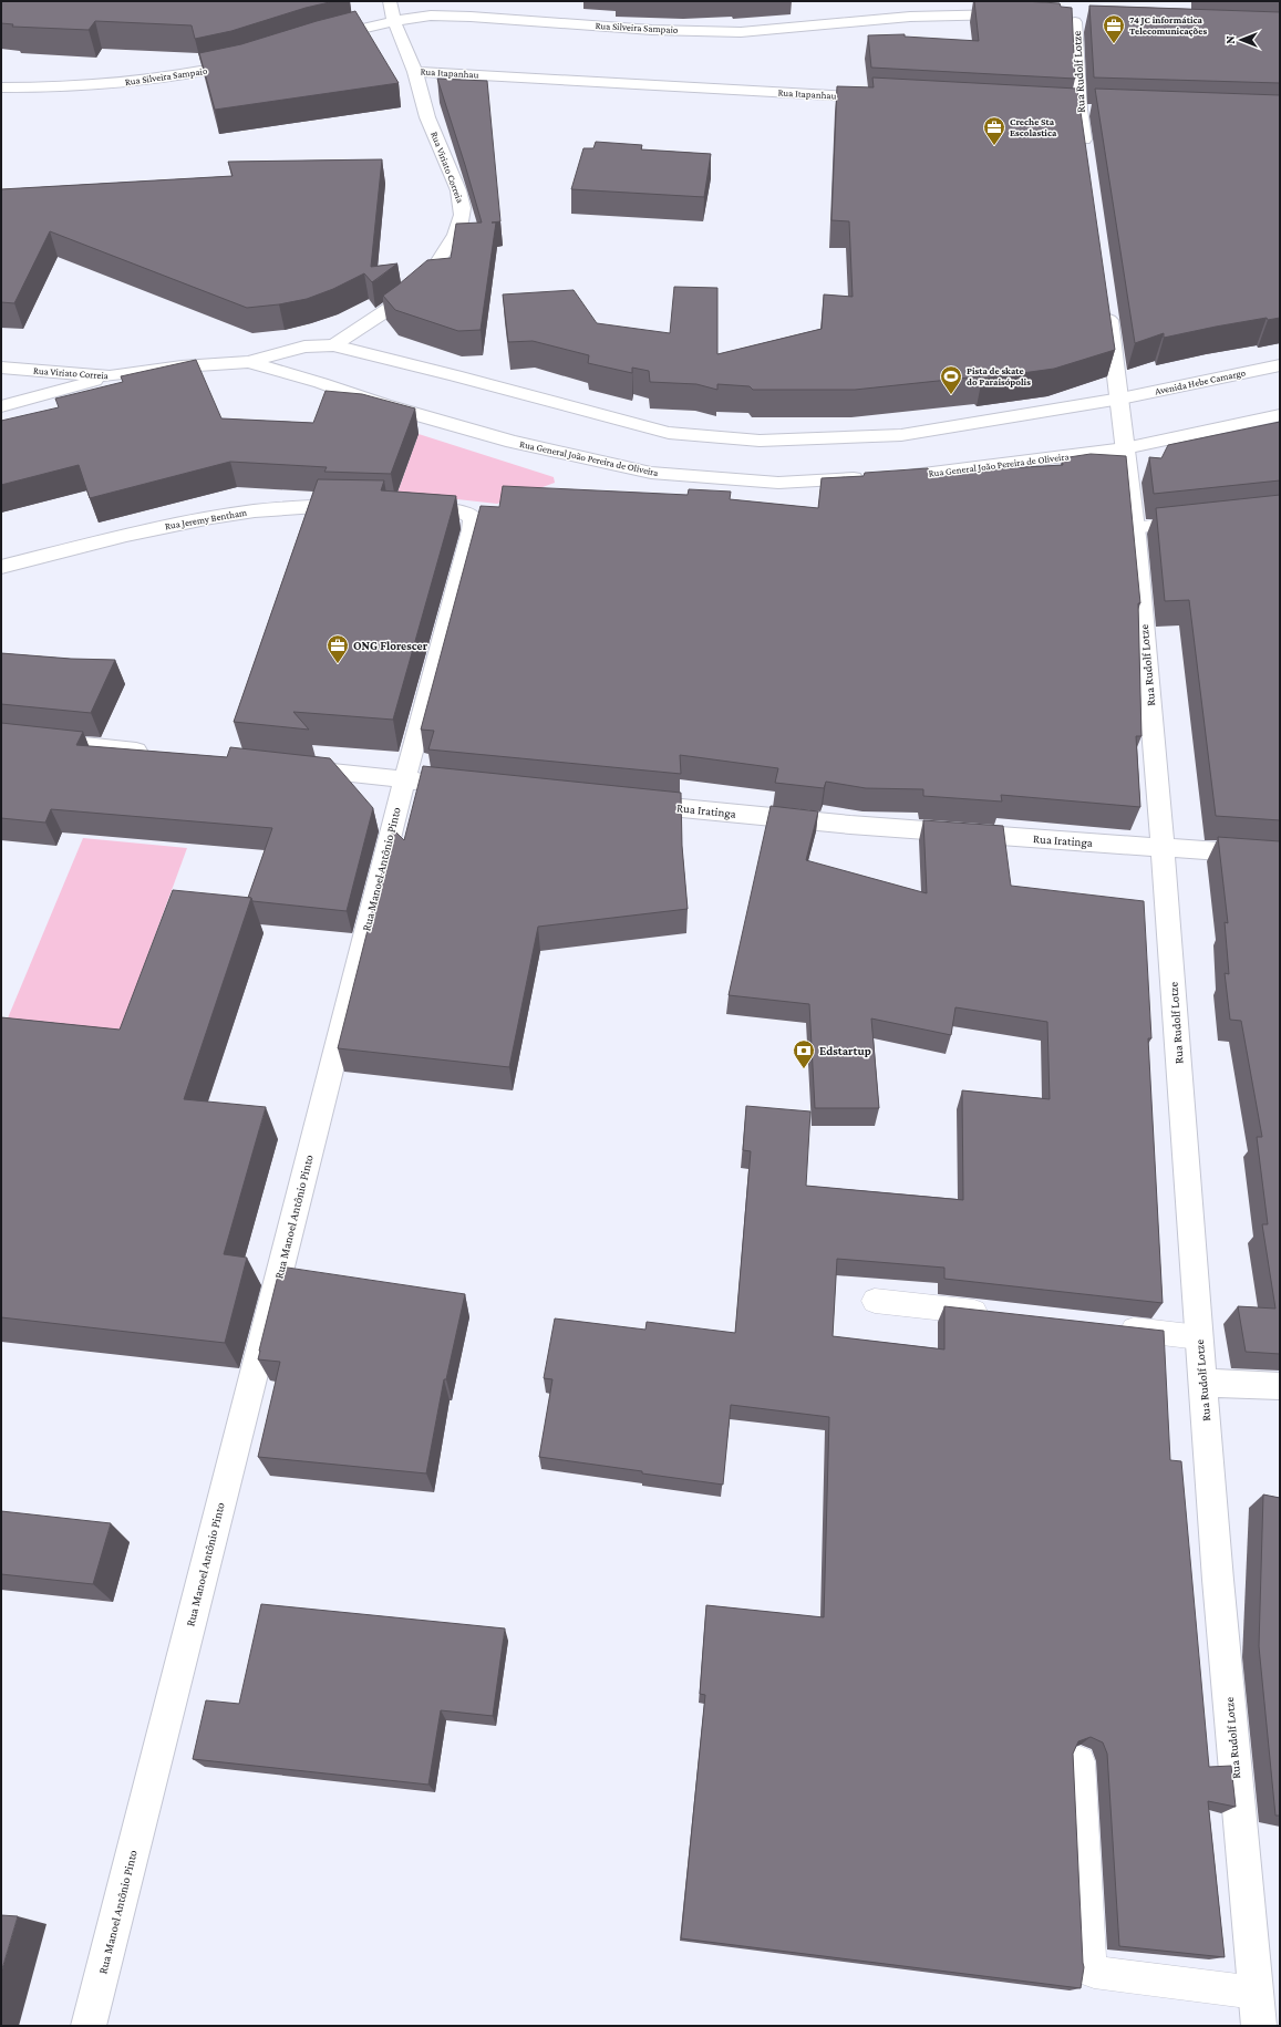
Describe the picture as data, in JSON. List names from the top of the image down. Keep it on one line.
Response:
{"streets":{"street":["Rua Silveira Sampaio","Rua Rudolf Lotze","Rua Itapanhau","Rua Viriato Correia","Avenida Hebe Camargo","Rua General João Pereira de Oliveira","Rua Jeremy Bentham","Rua Iratinga","Rua Manoel Antônio Pinto"]},"crossings":[["Rua Silveira Sampaio","Rua Viriato Correia"],["Rua Rudolf Lotze","Avenida Hebe Camargo"],["Rua Rudolf Lotze","Rua General João Pereira de Oliveira"],["Rua Rudolf Lotze","Rua Iratinga"],["Rua Itapanhau","Rua Viriato Correia"],["Rua Viriato Correia","Rua General João Pereira de Oliveira"]],"places":{"office":["74 JC informática Telecomunicações","Creche Sta Escolastica","ONG Florescer"],"sports":["Pista de skate do Paraisópolis"],"bank":["Edstartup"]},"north":"left"}
